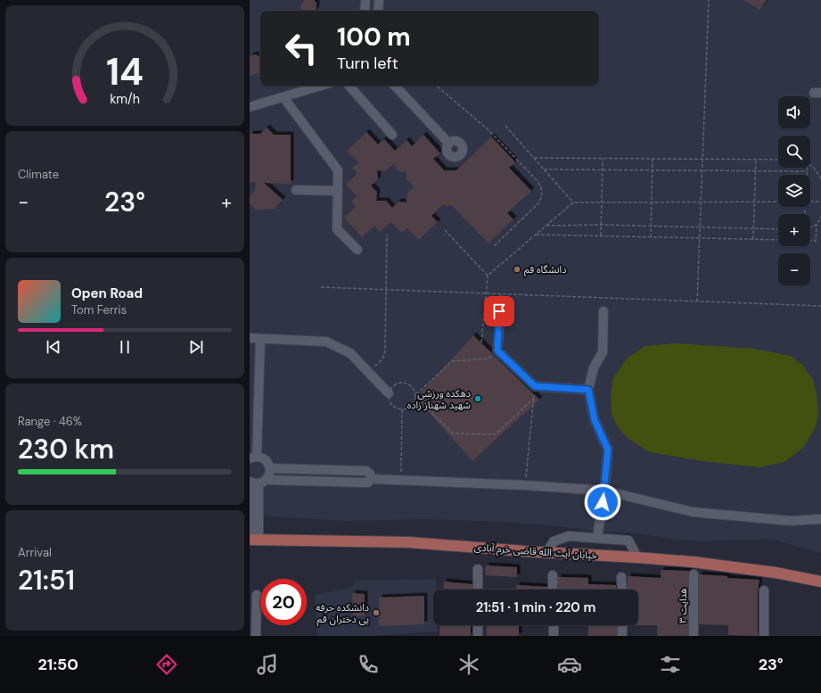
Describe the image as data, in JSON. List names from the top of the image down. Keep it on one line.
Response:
{"streets":{"main road":["خیابان آیت الله قاضی خرم آبادی"],"street":["هدایت ۳"]},"places":["دانشگاه قم","دهکده ورزشی شهید شهناز زاده","دانشکده حرفه یی دختران قم"],"page":{"turn":["100 m","Turn left"],"map_buttons":["+","−"],"tile":["Climate",["Range · 46%","230 km"],["Arrival","21:51"]],"heat":["−","23°","+"],"song":["Open Road","Tom Ferris"],"limit":"20","trip":"21:51 · 1 min · 220 m","tabs":["21:50","23°"],"gauge":["14","km/h"]}}
